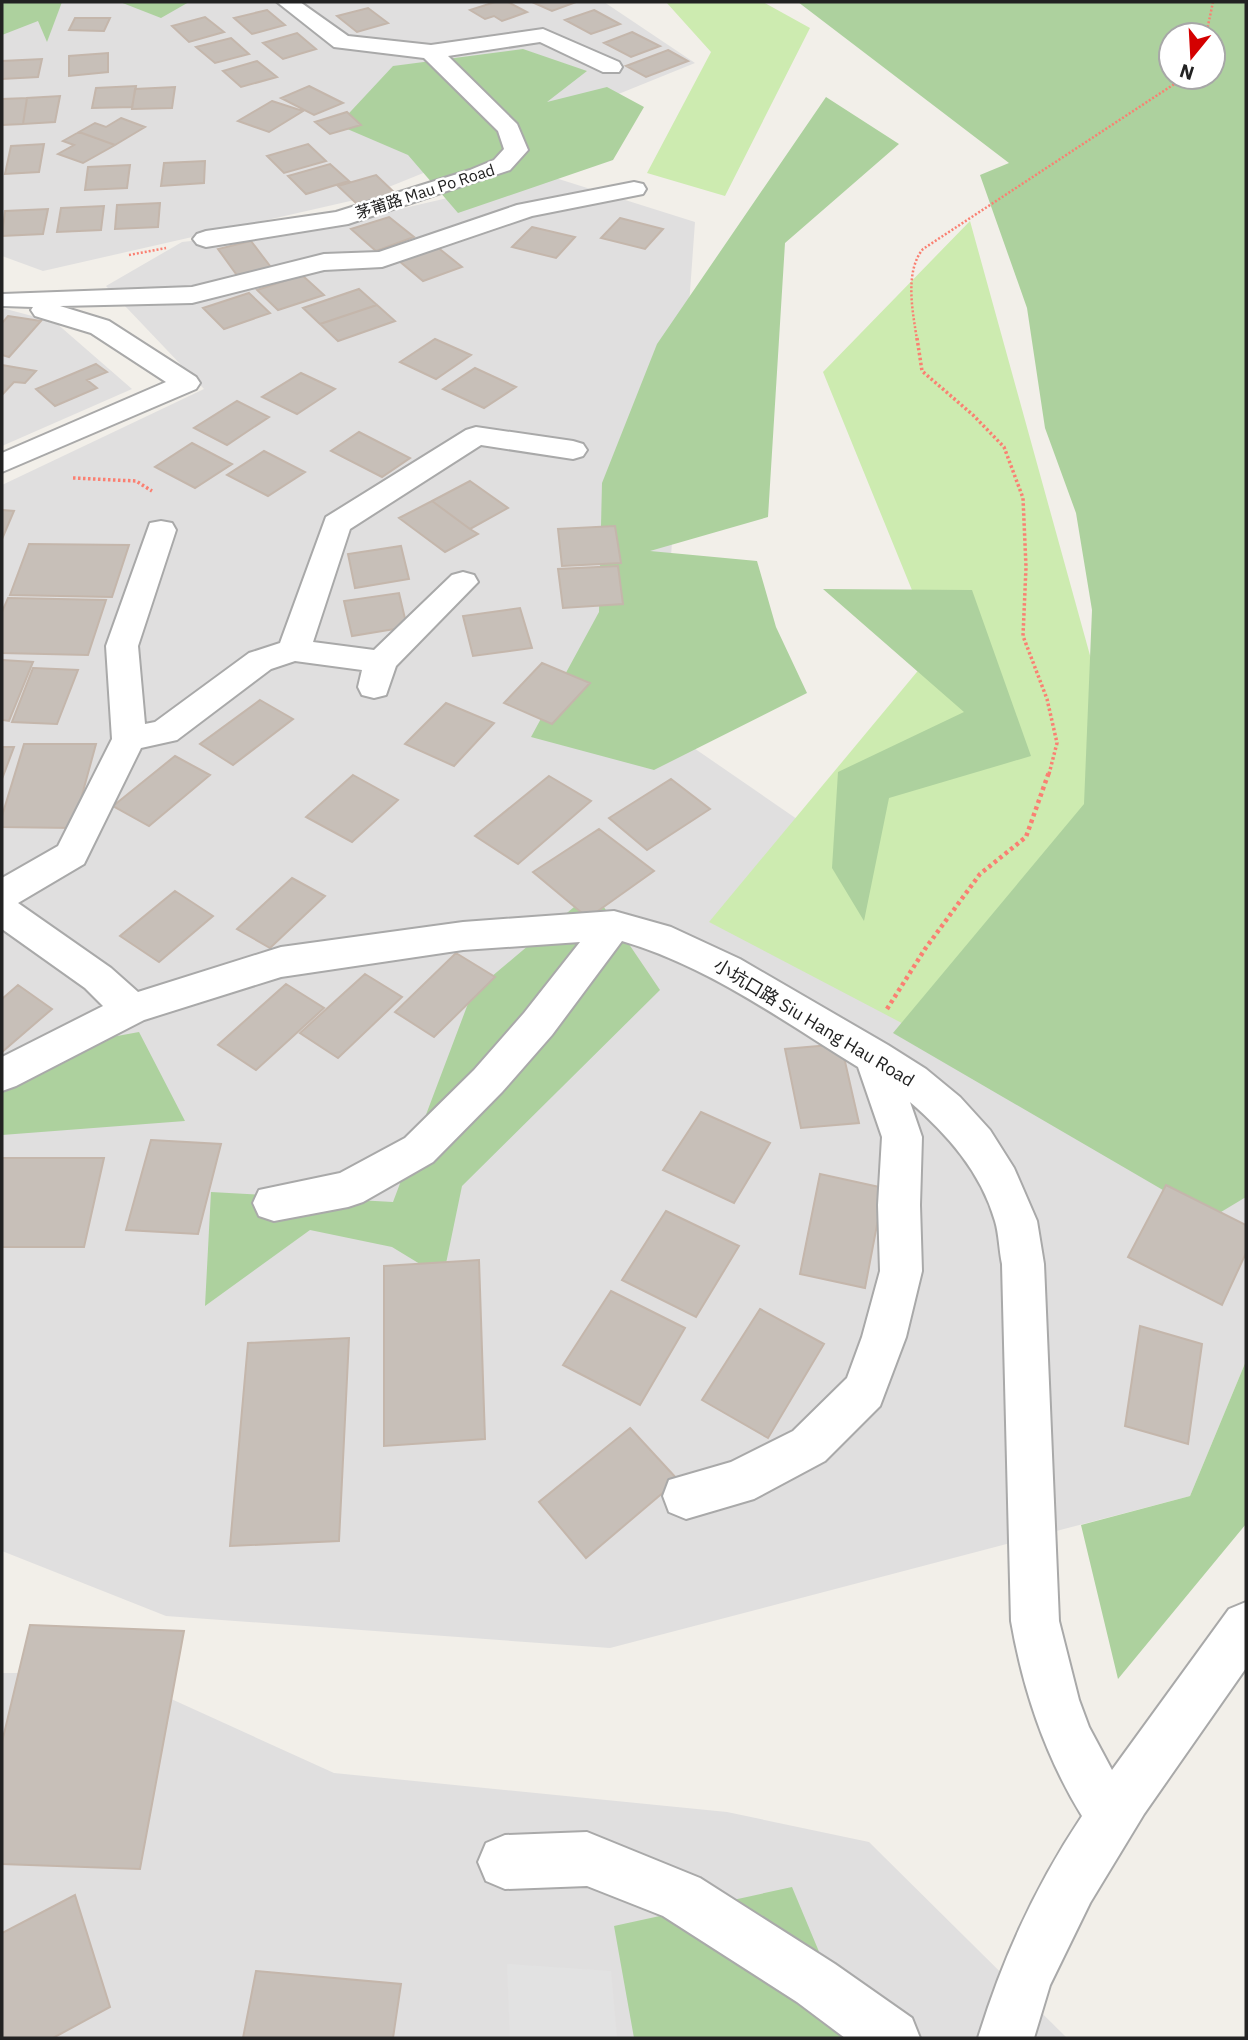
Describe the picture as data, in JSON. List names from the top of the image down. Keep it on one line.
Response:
{"streets":{"street":["茅莆路 Mau Po Road","小坑口路 Siu Hang Hau Road"]},"north":"bottom"}
